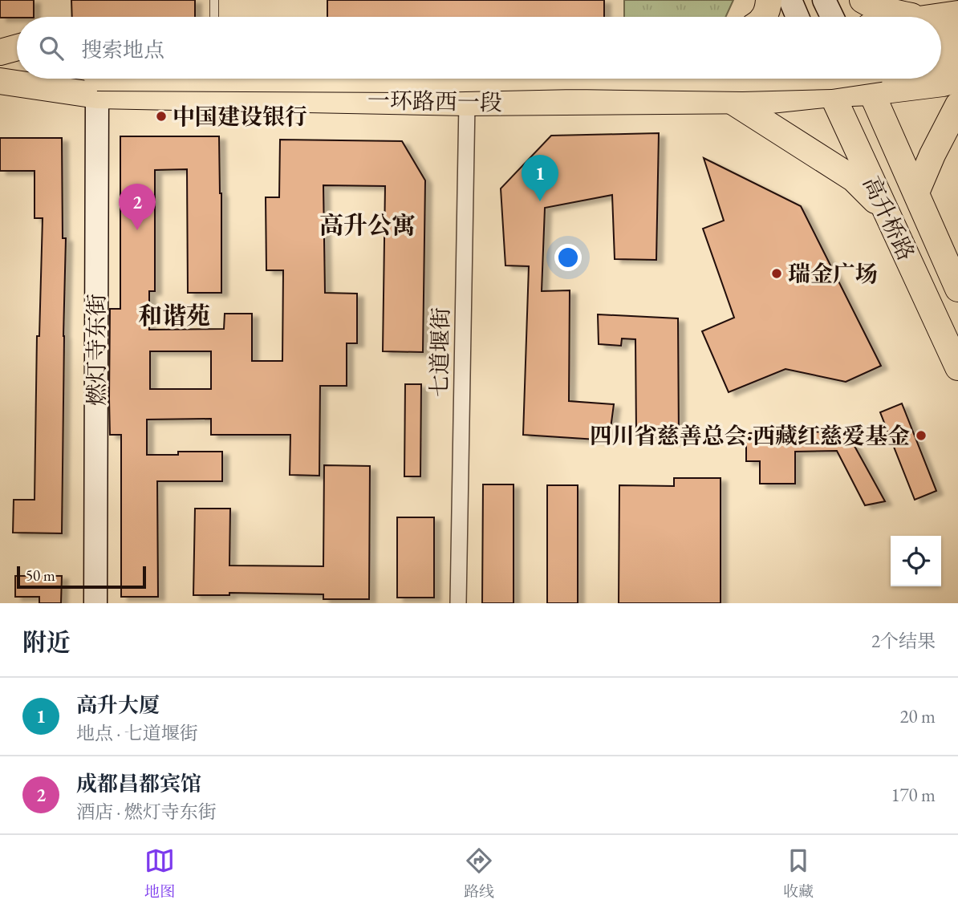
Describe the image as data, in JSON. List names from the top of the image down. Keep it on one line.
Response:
{"streets":{"main road":["一环路西一段","高升桥路"],"street":["燃灯寺东街","七道堰街"]},"crossings":[["一环路西一段","高升桥路"],["一环路西一段","燃灯寺东街"],["一环路西一段","七道堰街"]],"districts":["高升公寓","和谐苑"],"places":["中国建设银行","瑞金广场","四川省慈善总会·西藏红慈爱基金"],"scale_bar":"50 m","page":{"search":"搜索地点","pins":["1","2"],"scale":"50 m","heading":["附近","2个结果"],"list":[{"mark":"1","name":"高升大厦","note":"地点 · 七道堰街","value":"20 m"},{"mark":"2","name":"成都昌都宾馆","note":"酒店 · 燃灯寺东街","value":"170 m"}],"nav":["地图","路线","收藏"]}}
